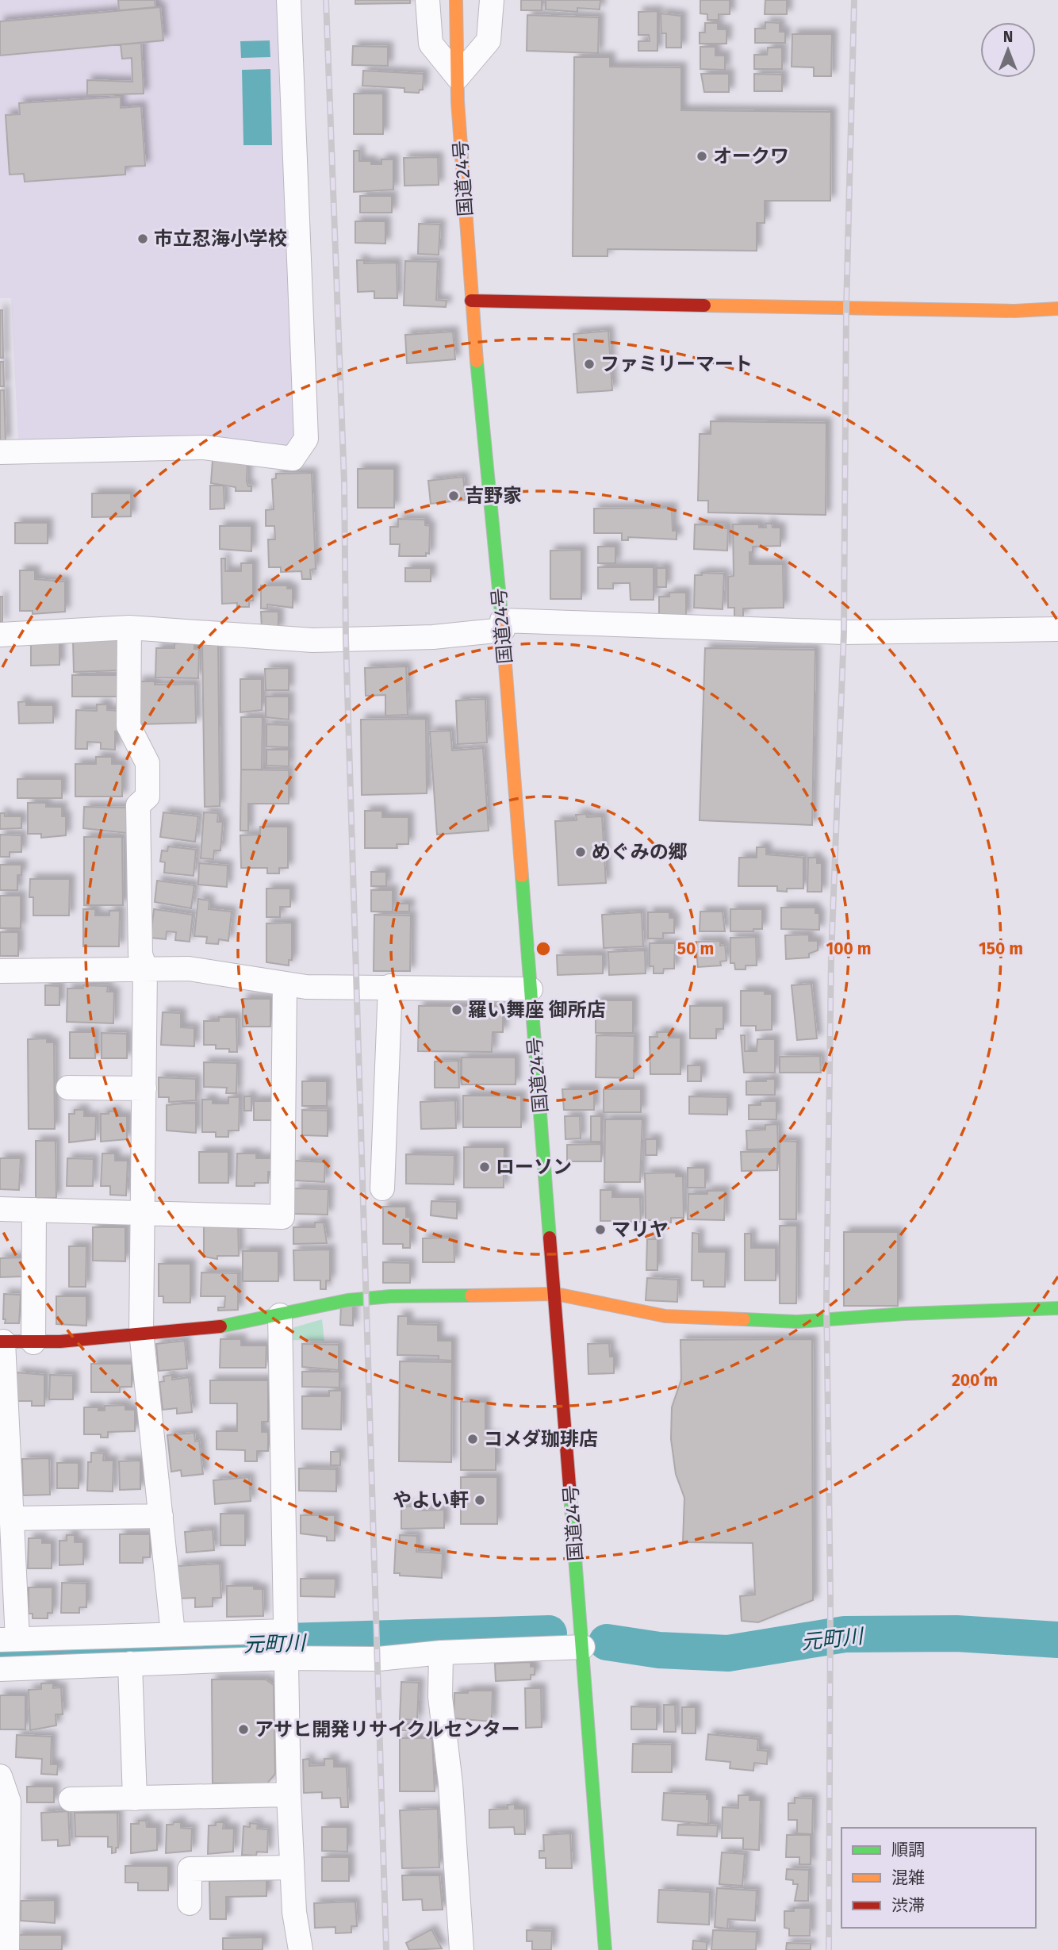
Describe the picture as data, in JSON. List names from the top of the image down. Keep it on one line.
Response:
{"streets":{"main road":["国道24号"]},"water":["元町川"],"places":["オークワ","市立忍海小学校","ファミリーマート","吉野家","めぐみの郷","羅い舞座 御所店","ローソン","マリヤ","コメダ珈琲店","やよい軒","アサヒ開発リサイクルセンター"],"legend":["順調","混雑","渋滞"],"north":"top","rings":["50 m","100 m","150 m","200 m"]}
